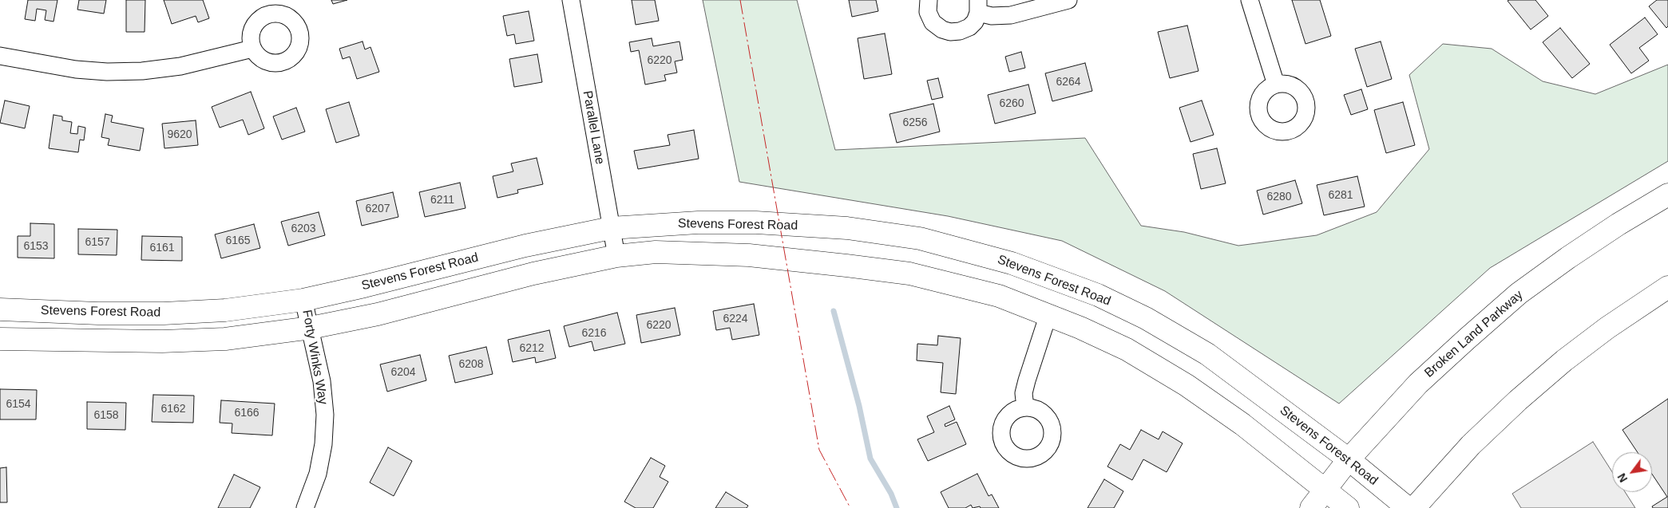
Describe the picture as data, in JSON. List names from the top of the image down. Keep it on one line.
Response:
{"streets":{"street":["Parallel Lane","Stevens Forest Road","Broken Land Parkway","Forty Winks Way"]},"crossings":[["Parallel Lane","Stevens Forest Road"],["Stevens Forest Road","Broken Land Parkway"],["Stevens Forest Road","Forty Winks Way"]],"house_numbers":["6220","6264","6260","6256","9620","6281","6280","6211","6207","6203","6165","6157","6153","6161","6224","6220","6216","6212","6208","6204","6154","6162","6166","6158"],"north":"bottom left"}
